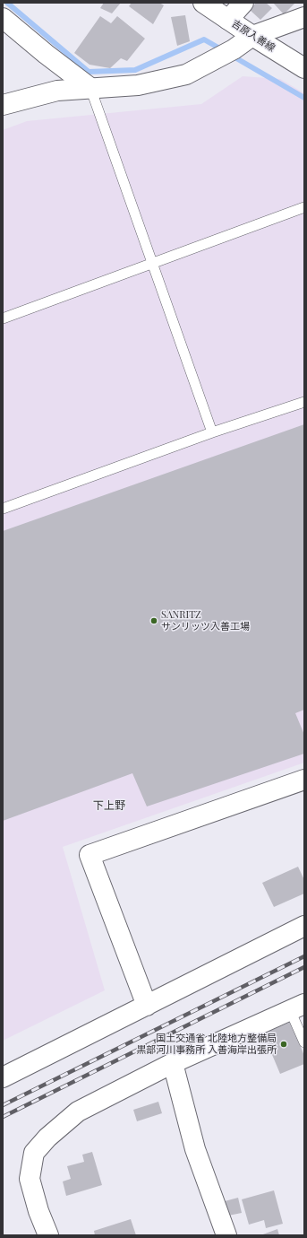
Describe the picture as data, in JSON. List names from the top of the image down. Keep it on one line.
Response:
{"streets":{"street":["吉原入善線"]},"districts":["下上野"],"places":["SANRITZ サンリッツ入善工場","国土交通省 北陸地方整備局 黒部河川事務所 入善海岸出張所"]}
